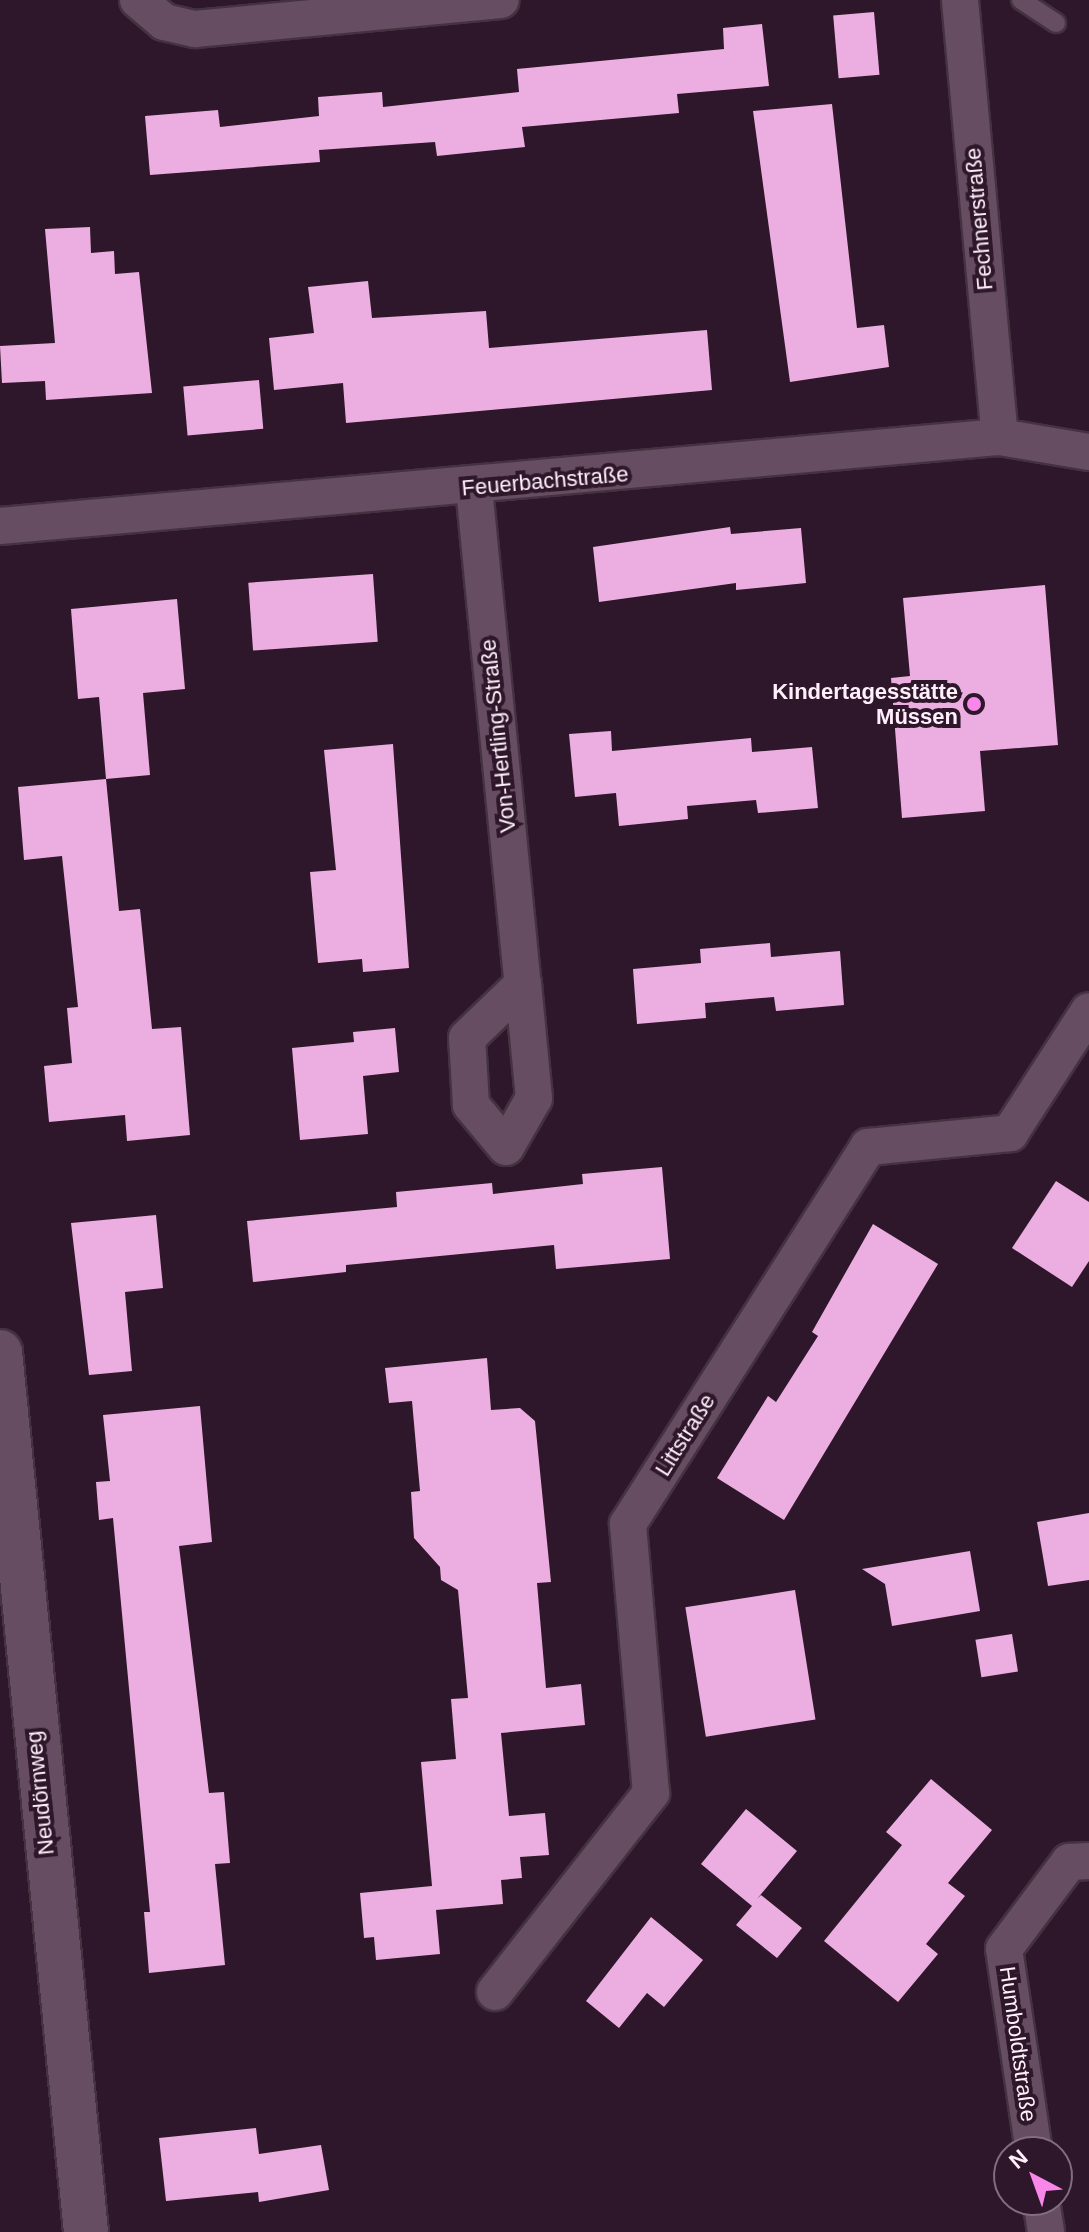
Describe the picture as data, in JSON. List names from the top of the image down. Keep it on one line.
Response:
{"streets":{"street":["Fechnerstraße","Feuerbachstraße","Von-Hertling-Straße","Littstraße","Neudörnweg","Humboldtstraße"]},"crossings":[["Fechnerstraße","Feuerbachstraße"],["Feuerbachstraße","Von-Hertling-Straße"]],"places":["Kindertagesstätte Müssen"],"north":"top left"}
